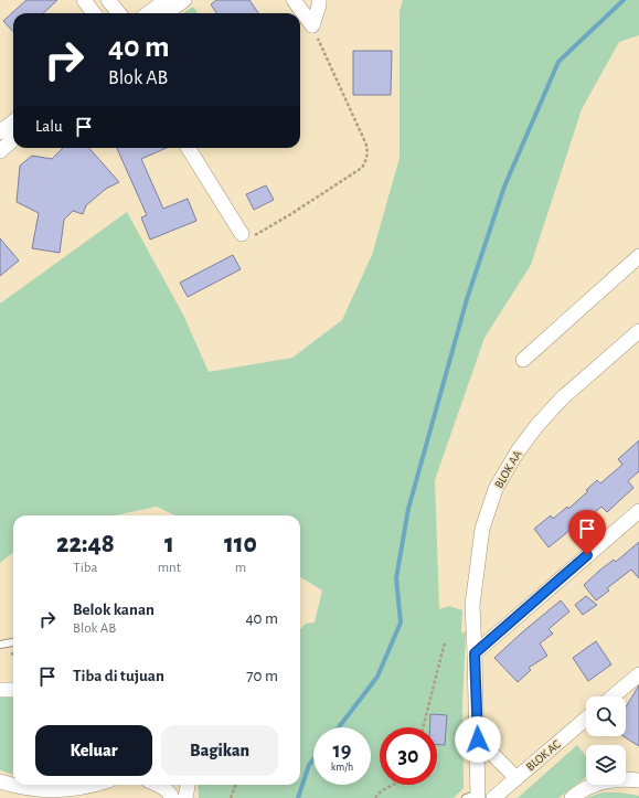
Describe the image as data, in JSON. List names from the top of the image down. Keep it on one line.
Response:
{"streets":{"street":["BLOK AA","BLOK AC"]},"page":{"turn":["40 m","Blok AB"],"then":"Lalu","eta":["22:48","Tiba","1","mnt","110","m"],"list":[{"name":"Belok kanan","note":"Blok AB","value":"40 m"},{"name":"Tiba di tujuan","value":"70 m"}],"buttons":["Keluar","Bagikan"],"speed":"19 km/h","limit":"30"}}
